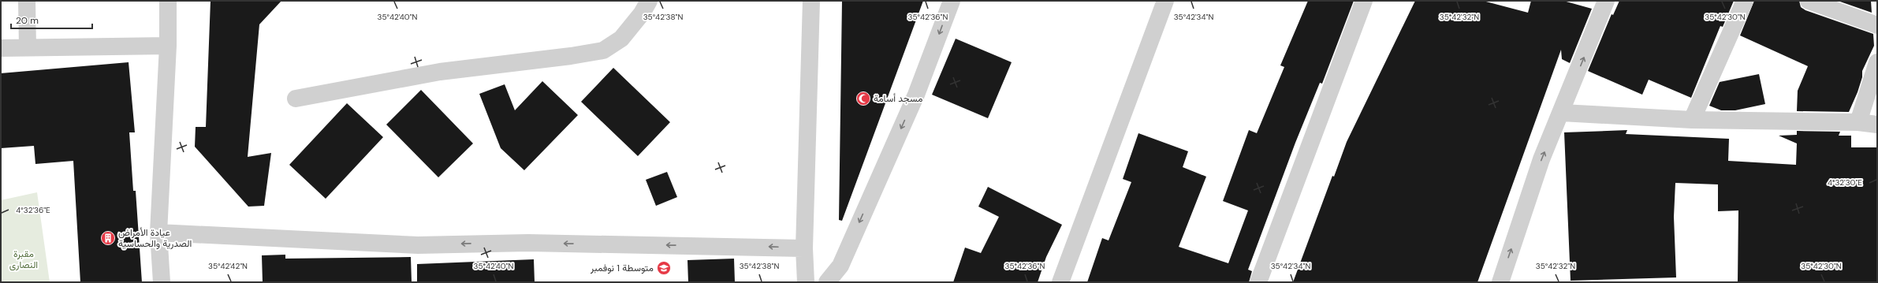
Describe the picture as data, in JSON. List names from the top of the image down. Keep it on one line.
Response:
{"parks":["مقبرة النصارى"],"places":{"mosque":["مسجد أسامة"],"building":["عيادة الأمراض الصدرية والحساسية"],"school or university":["متوسطة 1 نوفمبر"]},"scale_bar":"20 m","coordinates":["35°42'34\"N","35°42'40\"N","35°42'38\"N","35°42'36\"N","35°42'32\"N","35°42'30\"N","4°32'30\"E","4°32'36\"E","35°42'42\"N"]}
